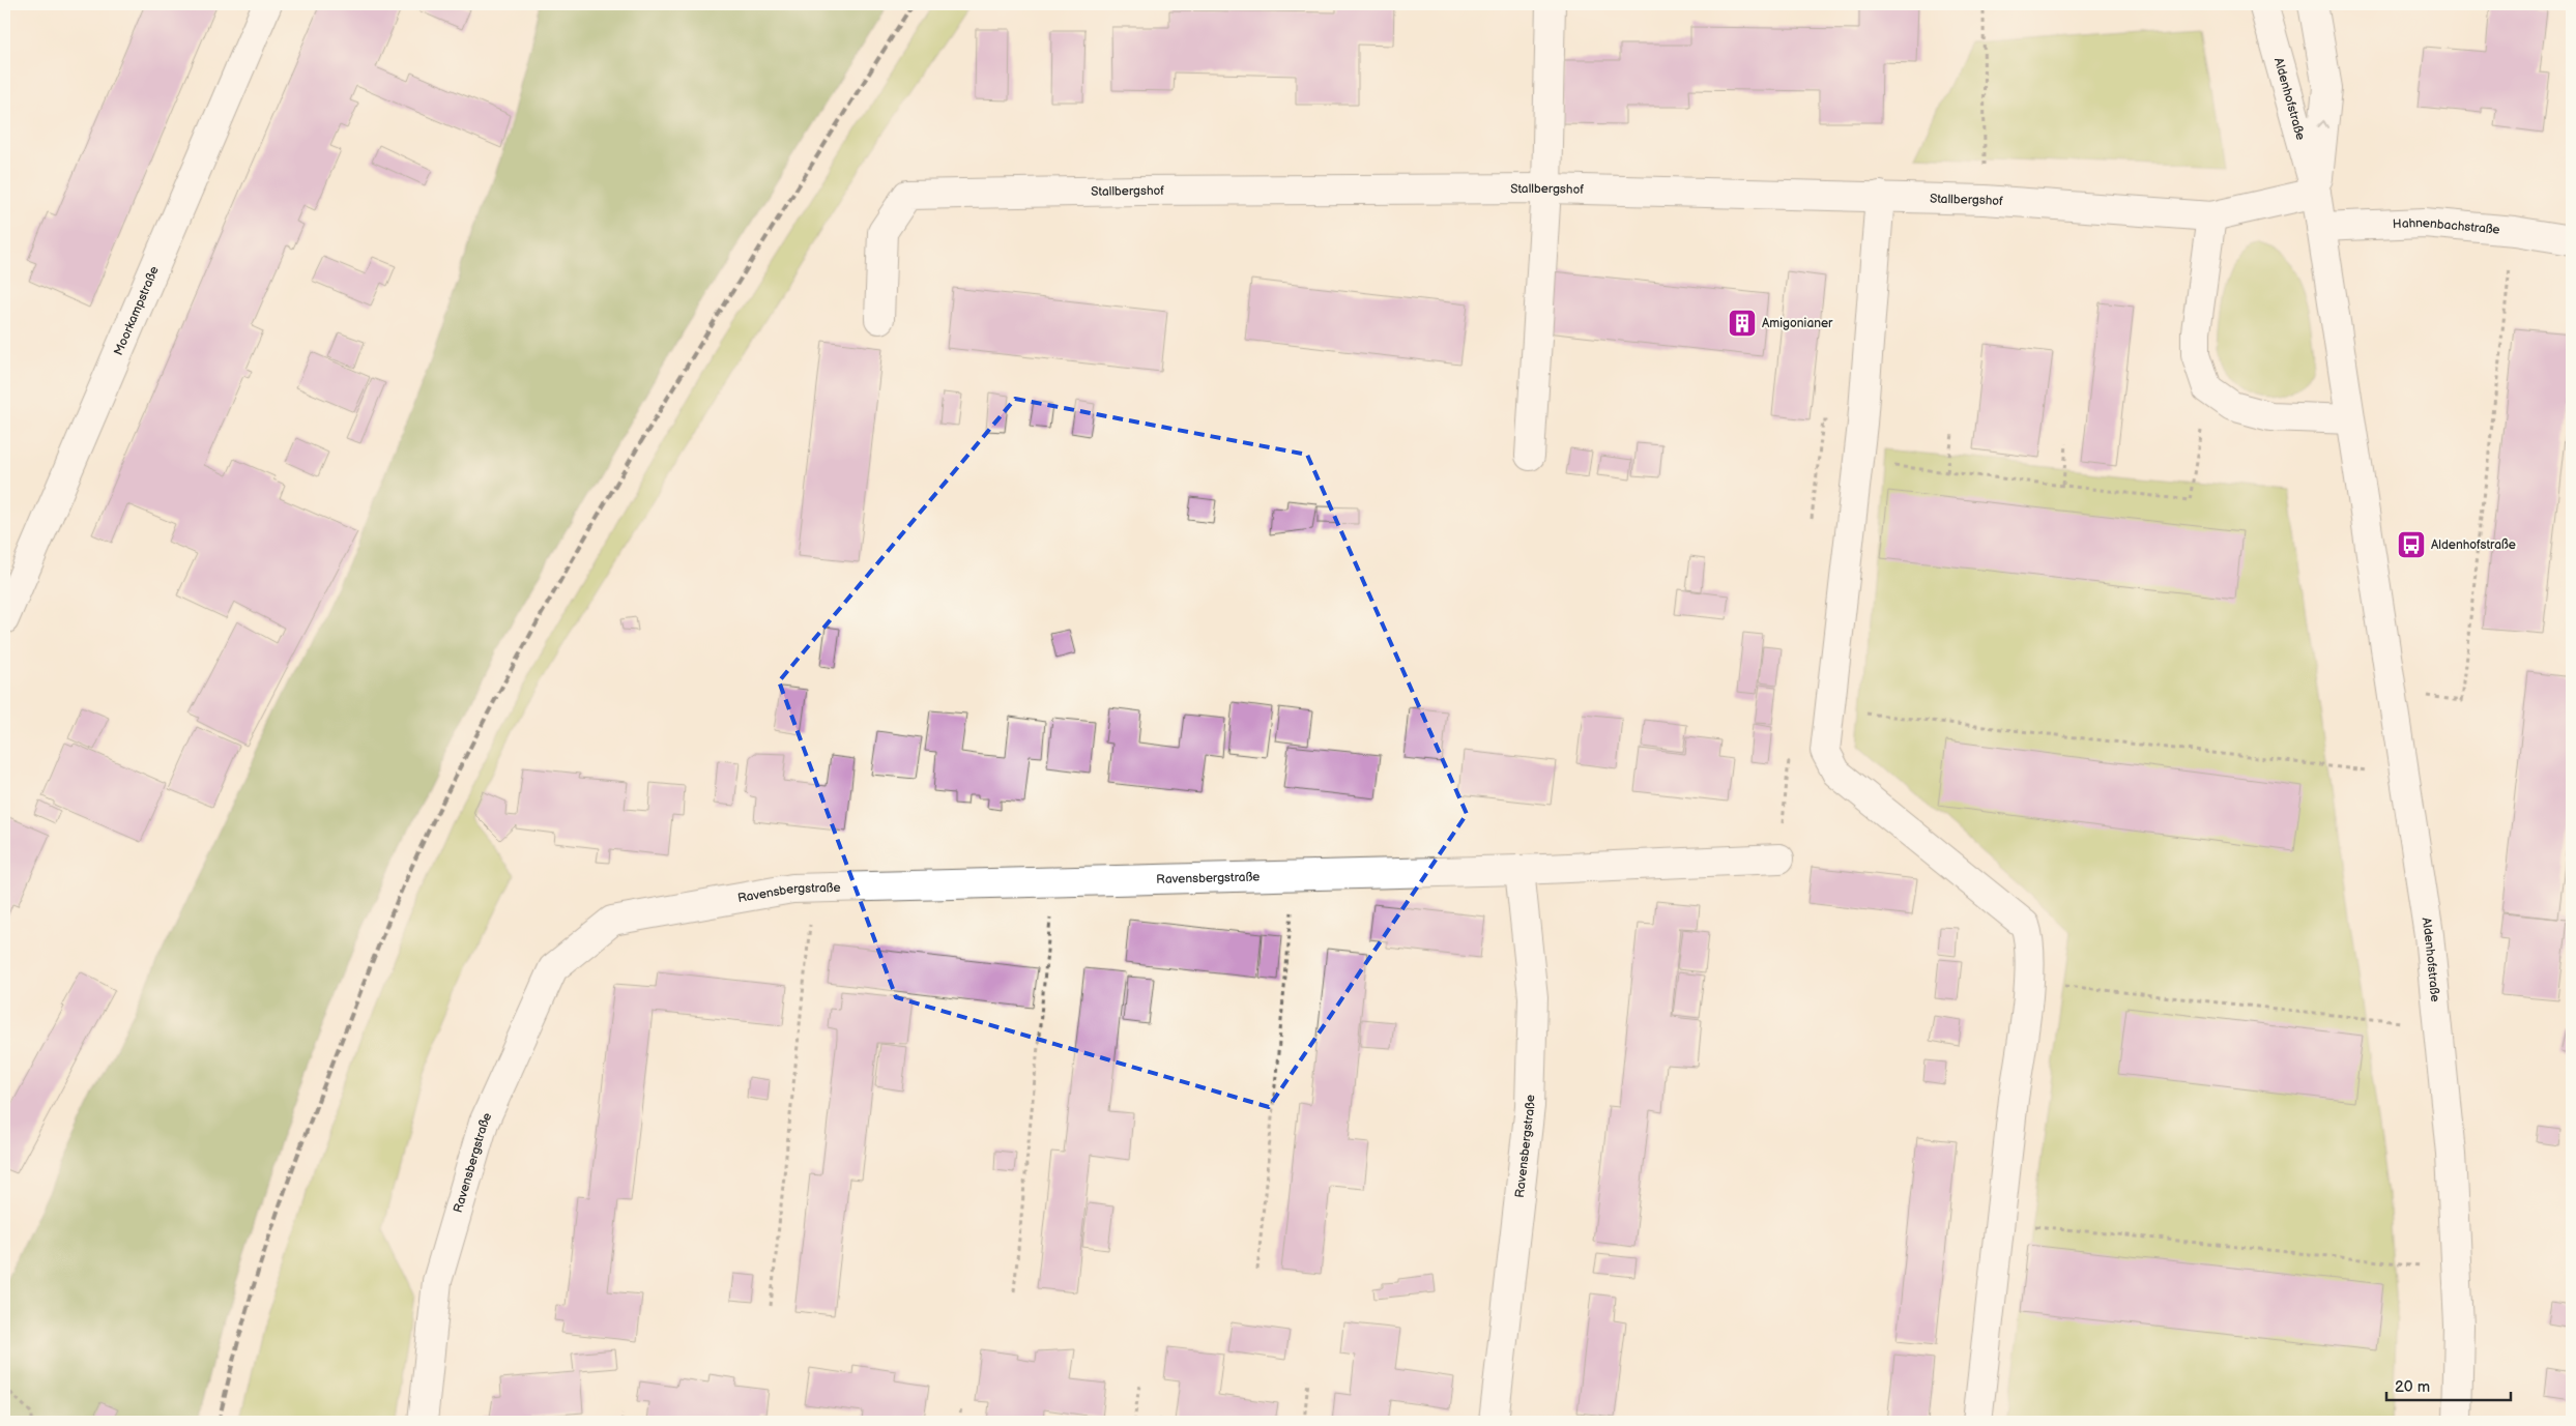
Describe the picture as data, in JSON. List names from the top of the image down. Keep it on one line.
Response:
{"streets":{"street":["Aldenhofstraße","Stallbergshof","Hahnenbachstraße","Moorkampstraße","Ravensbergstraße"]},"crossings":[["Aldenhofstraße","Stallbergshof"],["Aldenhofstraße","Hahnenbachstraße"]],"places":{"building":["Amigonianer"],"bus stop":["Aldenhofstraße"]},"scale_bar":"20 m"}
